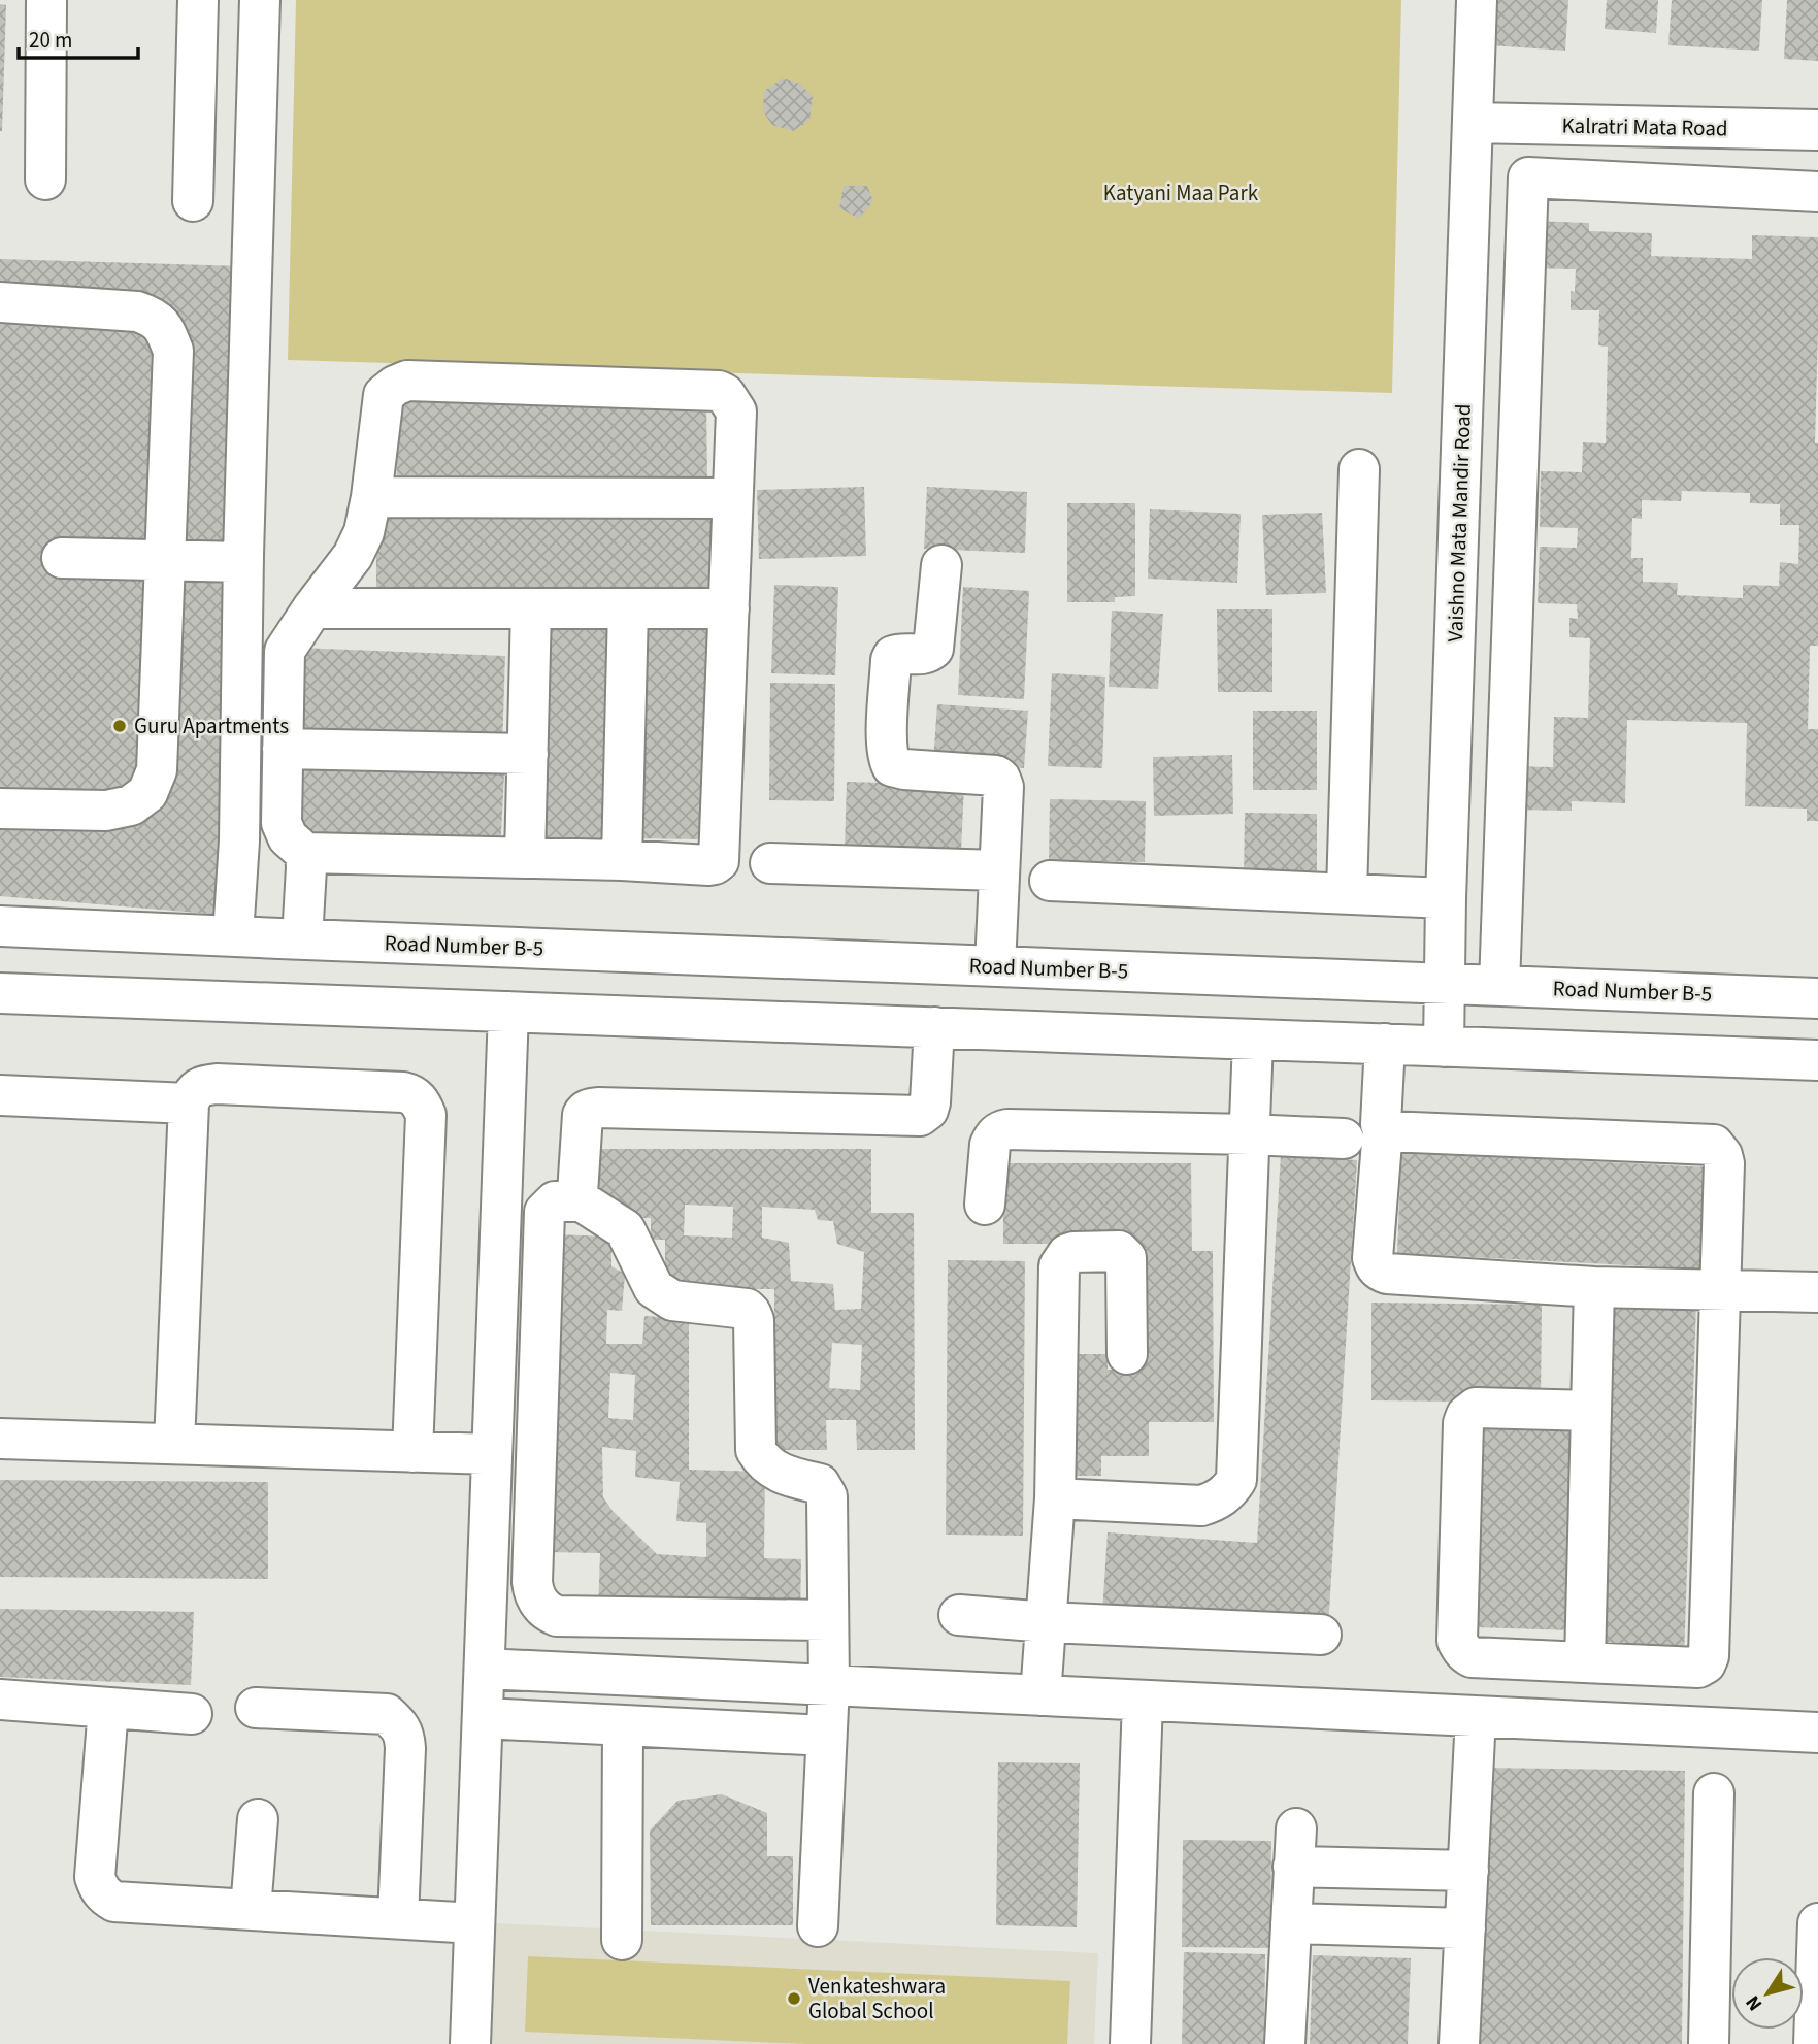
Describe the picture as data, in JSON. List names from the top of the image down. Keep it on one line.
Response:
{"streets":{"street":["Kalratri Mata Road","Vaishno Mata Mandir Road","Road Number B-5"]},"crossings":[["Kalratri Mata Road","Vaishno Mata Mandir Road"],["Vaishno Mata Mandir Road","Road Number B-5"]],"parks":["Katyani Maa Park"],"places":["Guru Apartments","Venkateshwara Global School"],"scale_bar":"20 m","north":"bottom left"}
